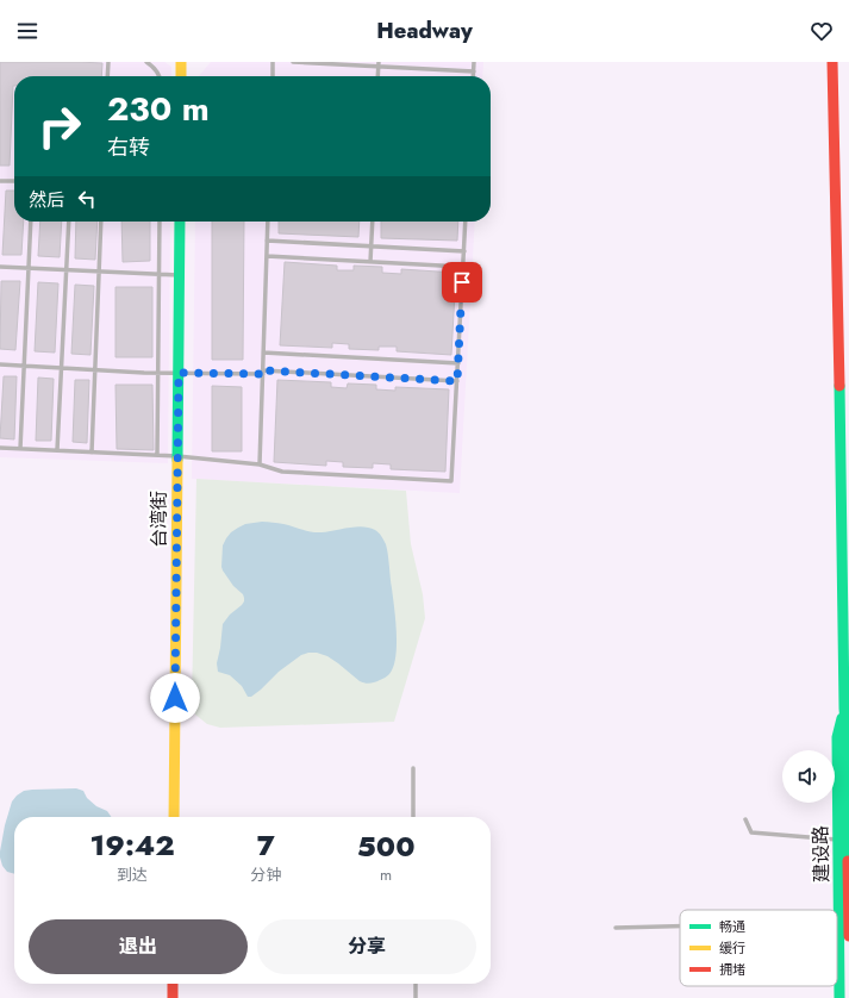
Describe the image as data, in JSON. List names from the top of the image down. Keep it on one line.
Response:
{"streets":{"street":["台湾街","建设路"]},"legend":["畅通","缓行","拥堵"],"page":{"header":"Headway","turn":["230 m","右转"],"then":"然后","eta":["19:42","到达","7","分钟","500","m"],"buttons":["退出","分享"]}}
